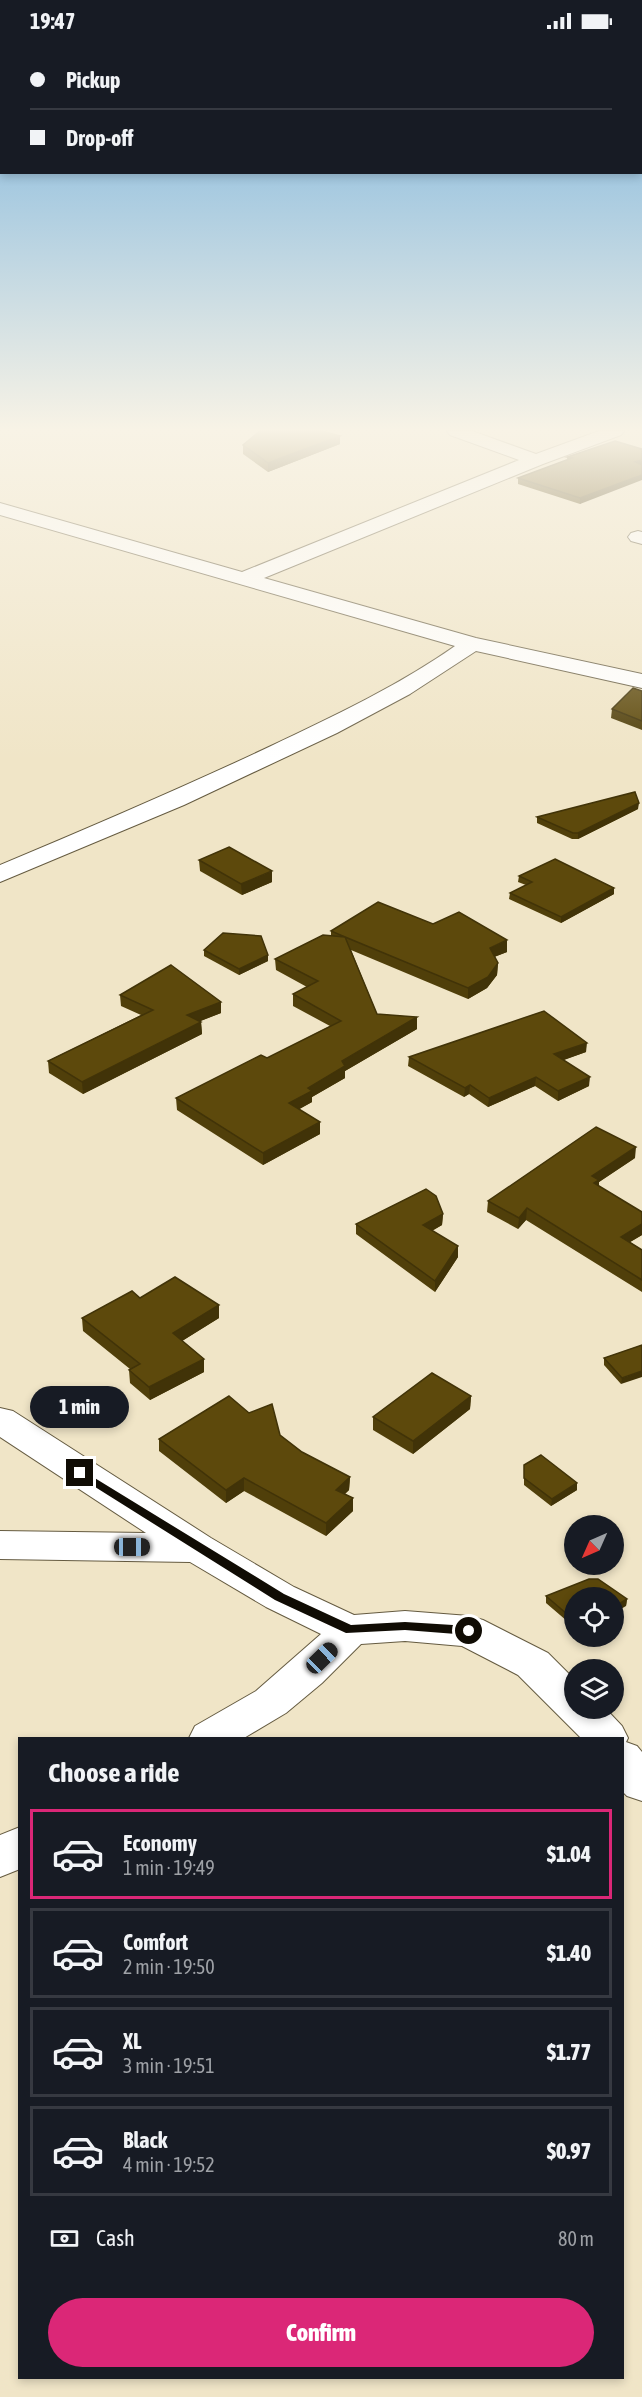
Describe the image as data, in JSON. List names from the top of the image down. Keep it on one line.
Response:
{"north":"bottom left","page":{"status":"19:47","banner":["Pickup","Drop-off"],"bubble":"1 min","heading":"Choose a ride","list":[{"name":"Economy","note":"1 min · 19:49","value":"$1.04"},{"name":"Comfort","note":"2 min · 19:50","value":"$1.40"},{"name":"XL","note":"3 min · 19:51","value":"$1.77"},{"name":"Black","note":"4 min · 19:52","value":"$0.97"}],"pay":["Cash","80 m"],"buttons":"Confirm"}}
